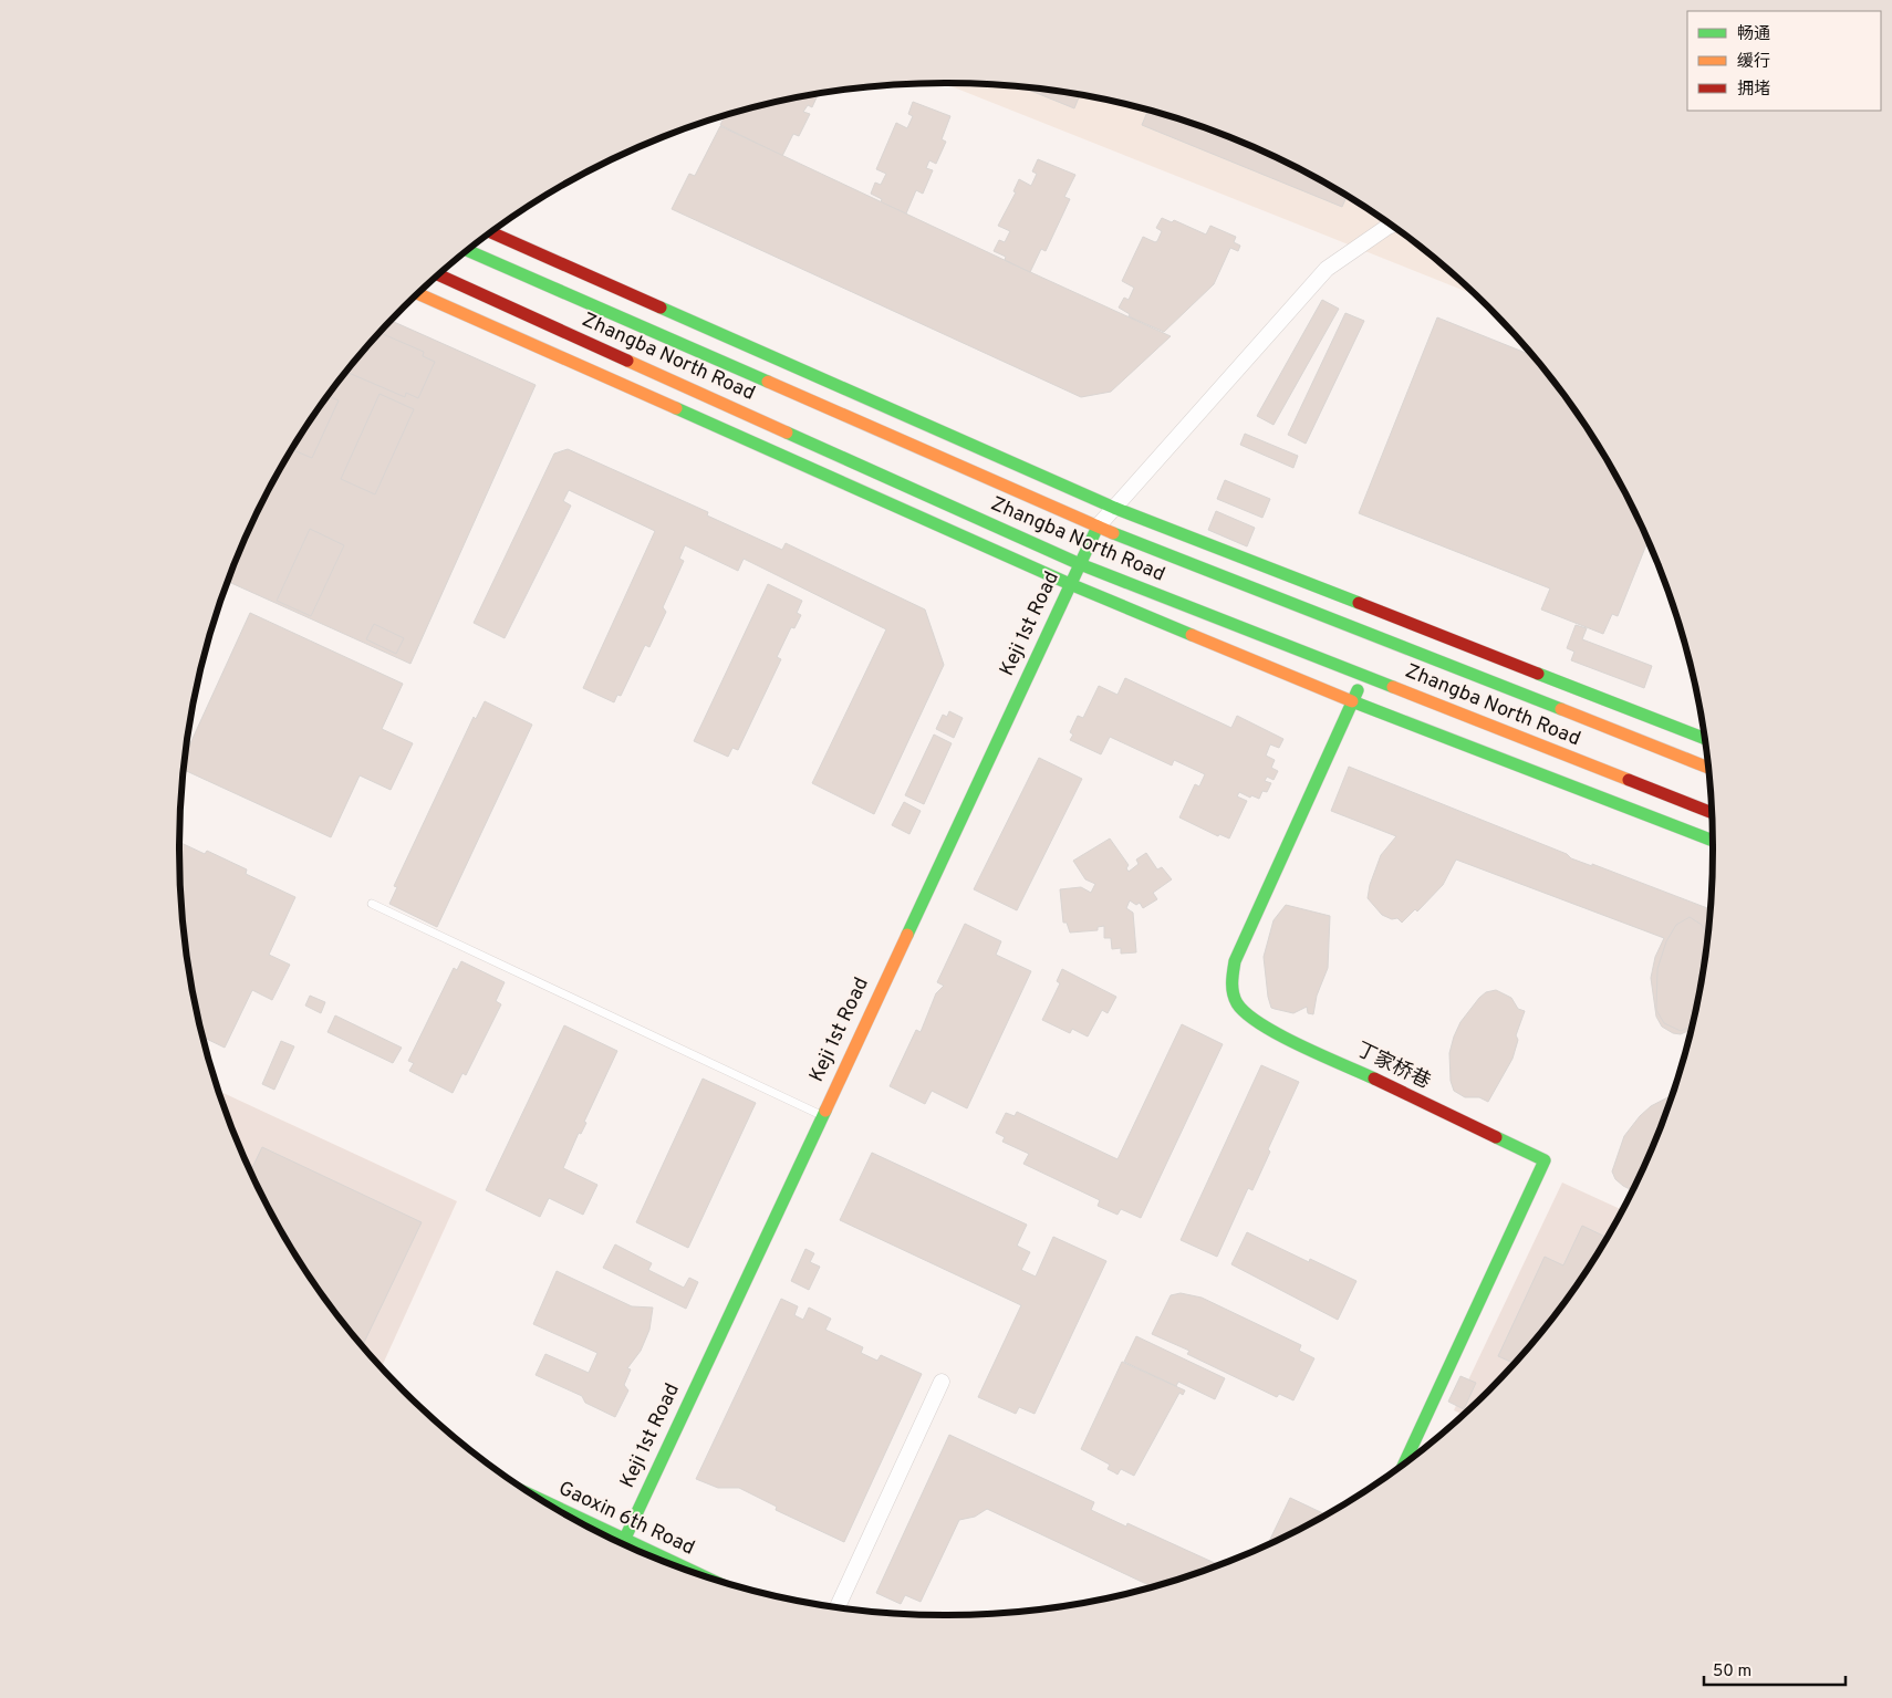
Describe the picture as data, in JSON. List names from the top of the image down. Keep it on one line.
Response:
{"streets":{"main road":["Zhangba North Road","Keji 1st Road","丁家桥巷"]},"crossings":[["Zhangba North Road","Keji 1st Road"],["Zhangba North Road","丁家桥巷"]],"legend":["畅通","缓行","拥堵"],"scale_bar":"50 m"}
